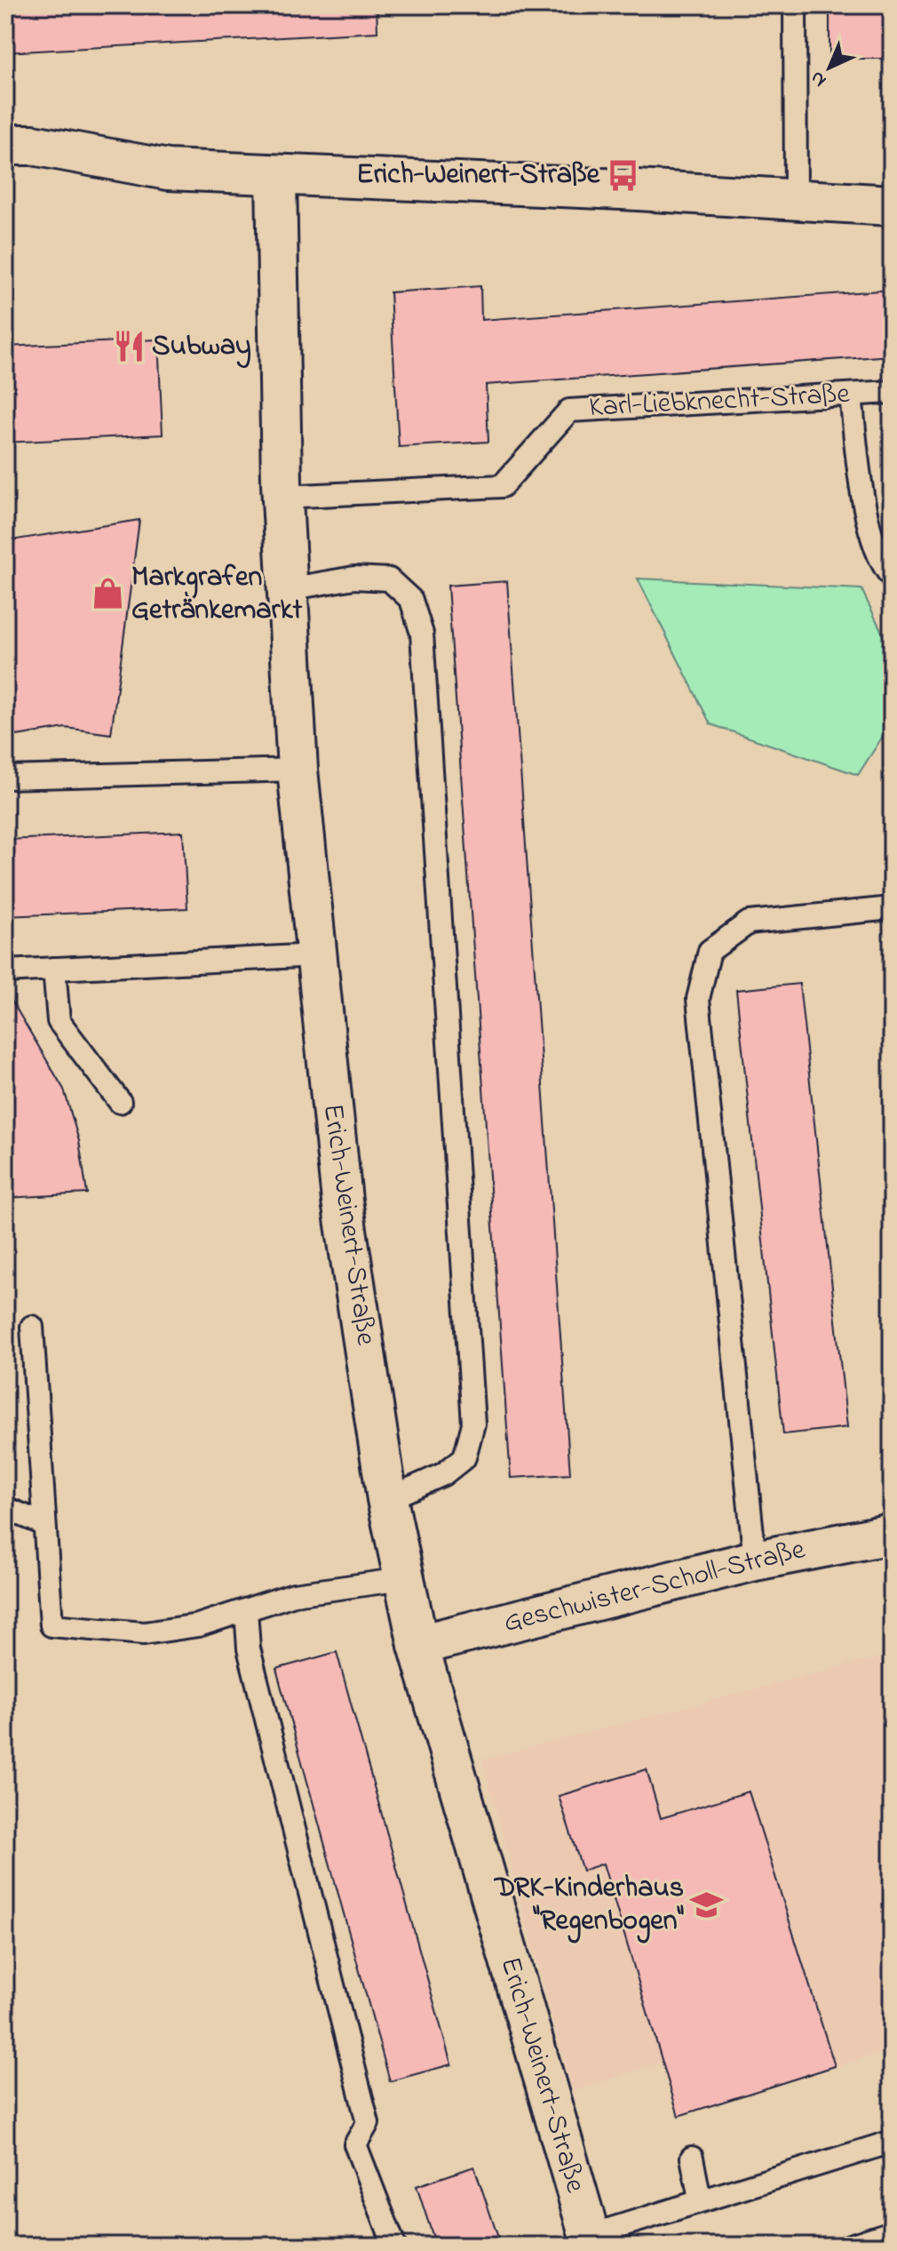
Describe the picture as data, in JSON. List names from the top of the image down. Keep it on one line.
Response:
{"streets":{"street":["Erich-Weinert-Straße","Geschwister-Scholl-Straße"],"lane":["Karl-Liebknecht-Straße"]},"crossings":[["Karl-Liebknecht-Straße","Erich-Weinert-Straße"],["Erich-Weinert-Straße","Geschwister-Scholl-Straße"]],"places":{"bus stop":["Erich-Weinert-Straße"],"restaurant":["Subway"],"shop":["Markgrafen Getränkemarkt"],"school or university":["DRK-Kinderhaus \"Regenbogen\""]},"north":"bottom left"}
